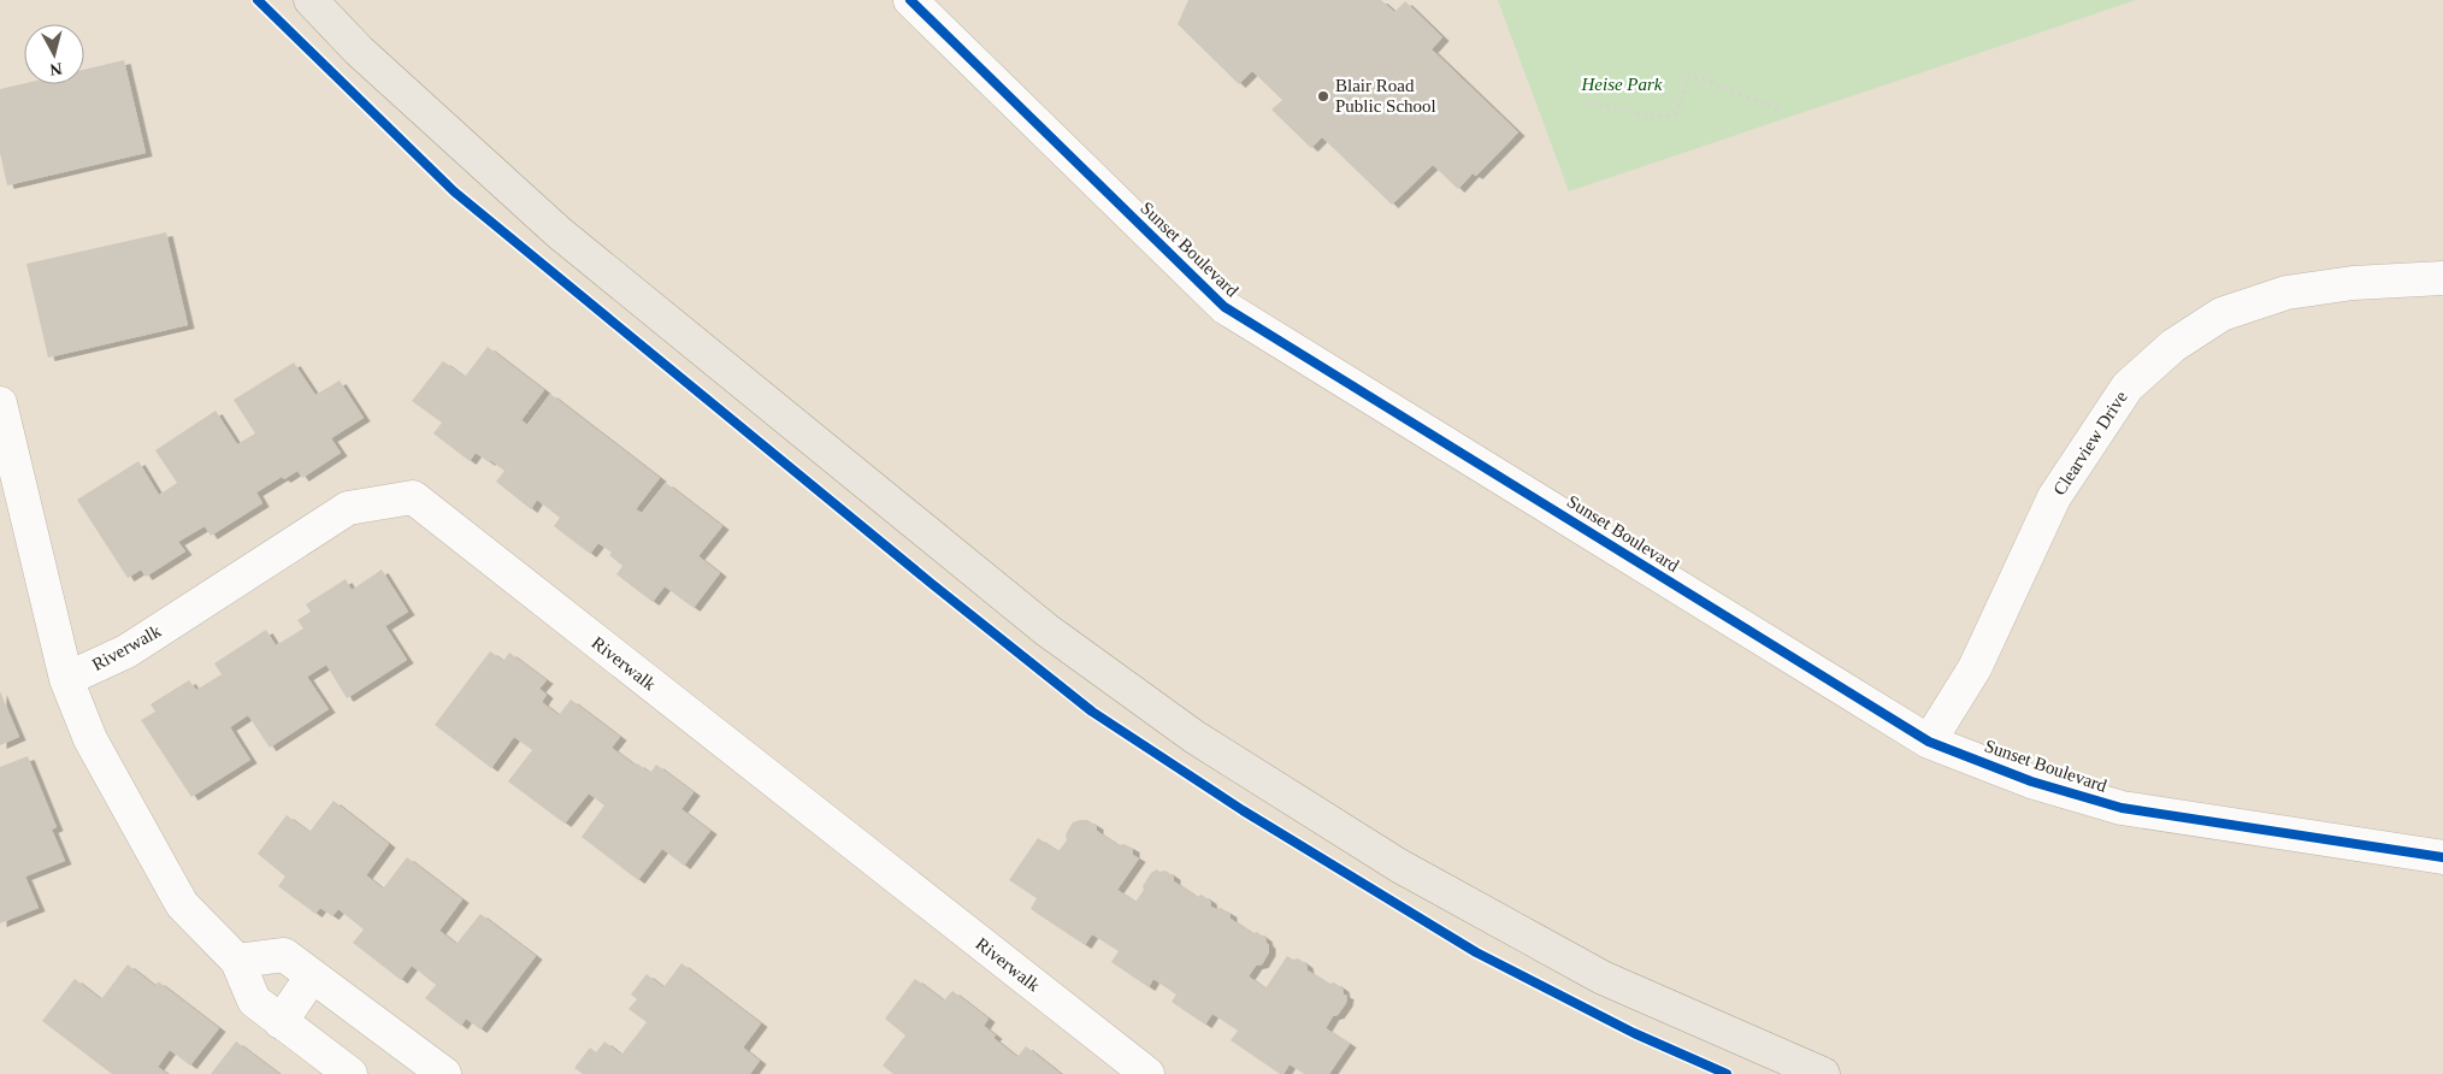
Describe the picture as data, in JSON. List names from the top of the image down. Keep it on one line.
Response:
{"streets":{"street":["Sunset Boulevard","Clearview Drive","Riverwalk"]},"crossings":[["Sunset Boulevard","Clearview Drive"]],"parks":["Heise Park"],"places":["Blair Road Public School"],"north":"bottom"}
